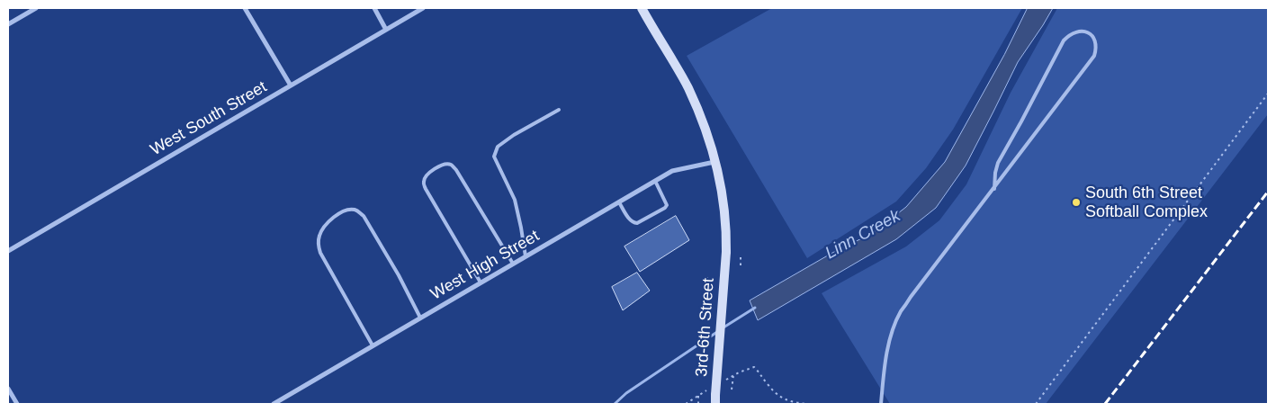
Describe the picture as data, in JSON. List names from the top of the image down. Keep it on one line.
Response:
{"streets":{"main road":["3rd-6th Street"],"street":["West South Street","West High Street"]},"crossings":[["West High Street","3rd-6th Street"]],"water":["Linn Creek"],"places":["South 6th Street Softball Complex"]}
